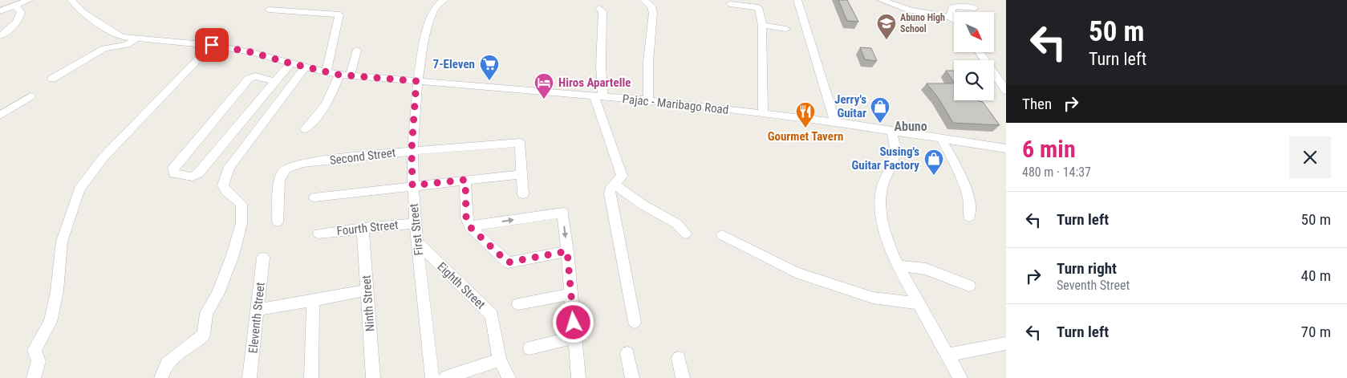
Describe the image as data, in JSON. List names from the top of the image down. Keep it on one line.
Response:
{"streets":{"street":["Pajac - Maribago Road","Second Street","Fourth Street","First Street","Eighth Street","Ninth Street","Eleventh Street"]},"crossings":[["Pajac - Maribago Road","First Street"],["Second Street","First Street"],["Fourth Street","First Street"],["Fourth Street","Ninth Street"],["First Street","Eighth Street"]],"districts":["Abuno"],"places":{"school or university":["Abuno High School"],"supermarket":["7-Eleven"],"hotel":["Hiros Apartelle"],"shop":["Jerry's Guitar","Susing's Guitar Factory"],"restaurant":["Gourmet Tavern"]},"north":"bottom right","page":{"turn":["50 m","Turn left"],"then":"Then","heading":["6 min","480 m · 14:37"],"list":[{"name":"Turn left","value":"50 m"},{"name":"Turn right","note":"Seventh Street","value":"40 m"},{"name":"Turn left","value":"70 m"}]}}
